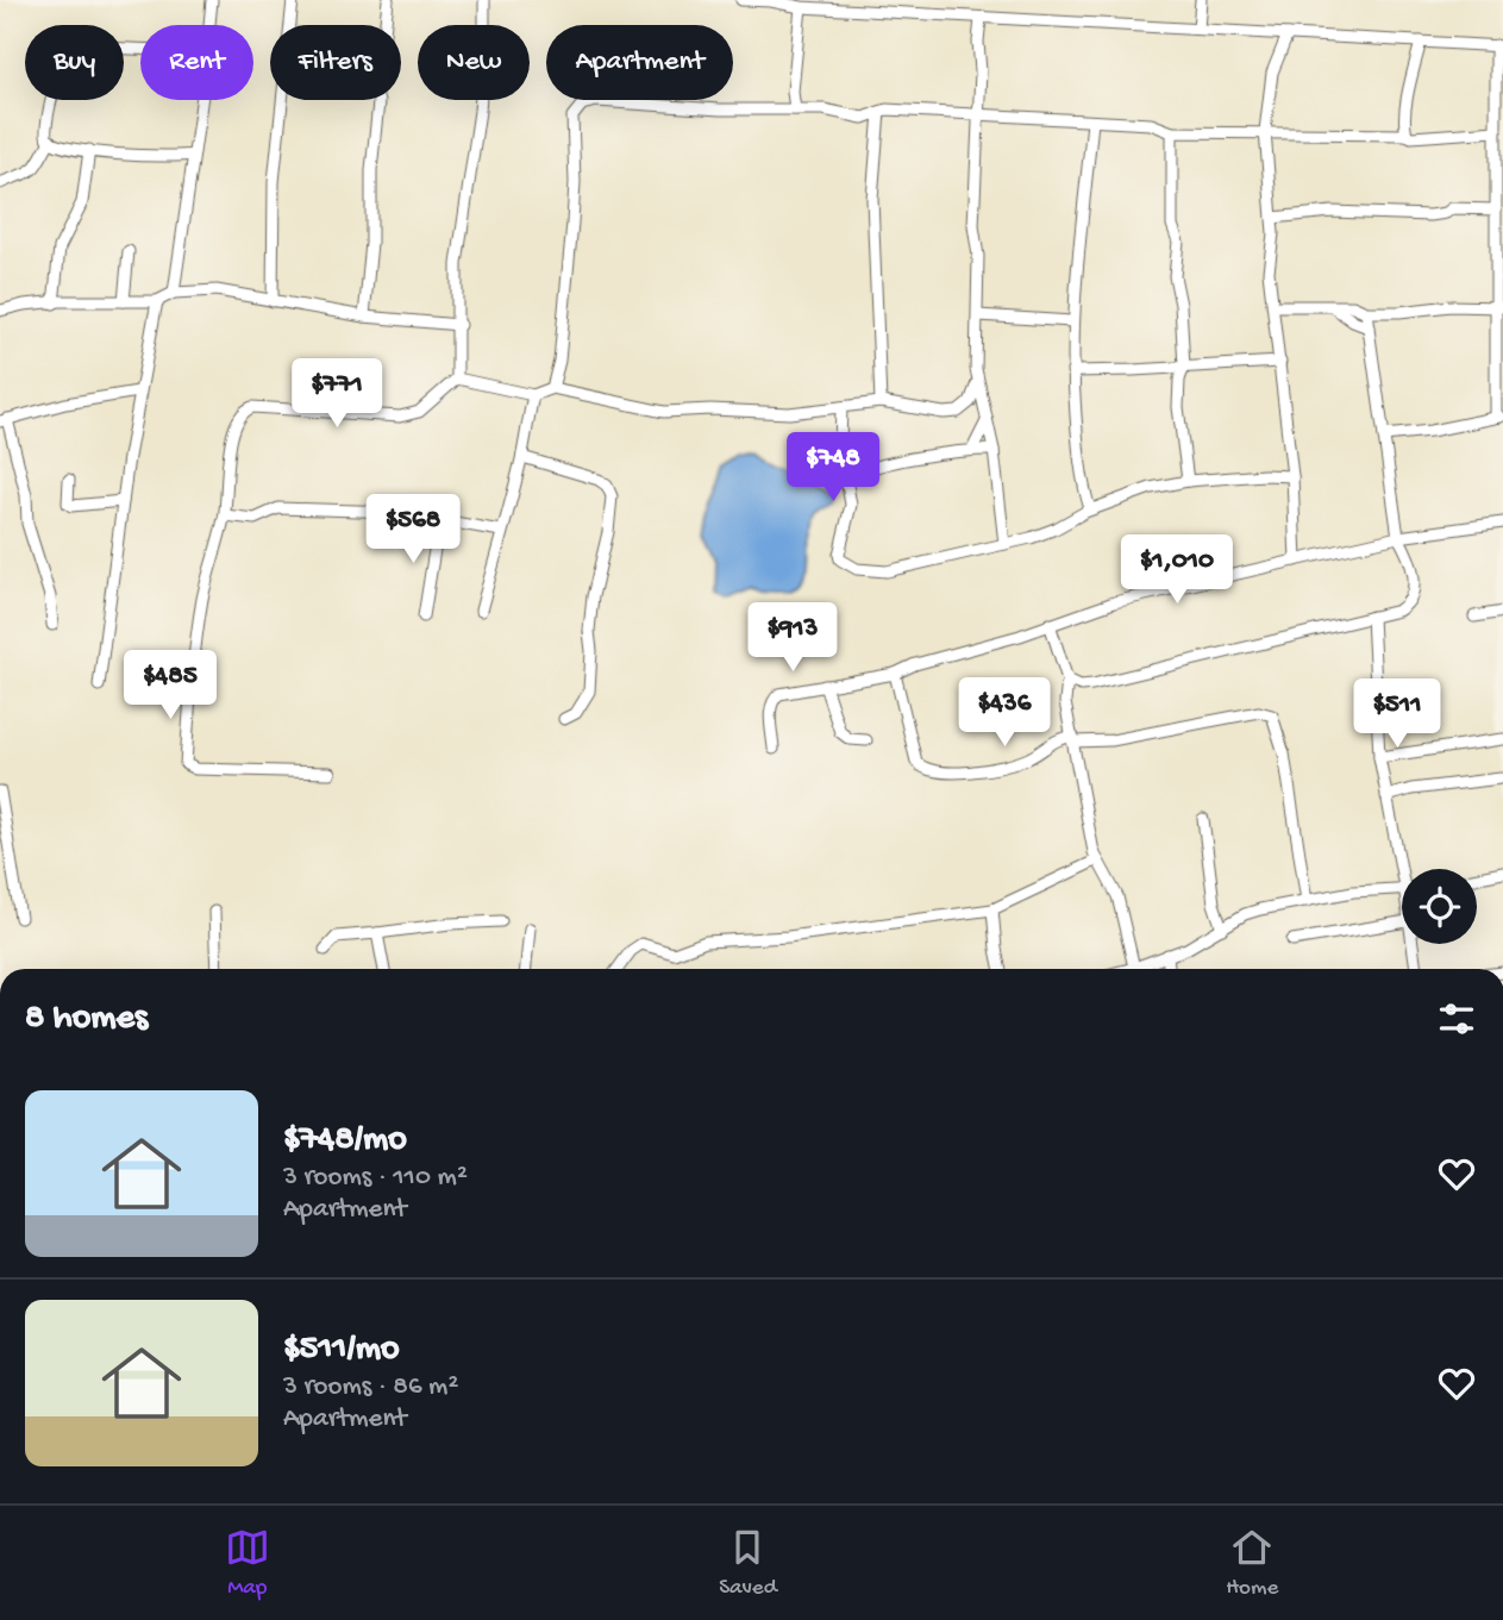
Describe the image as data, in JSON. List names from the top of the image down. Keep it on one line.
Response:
{"page":{"chip":["Buy","Rent","Filters","New","Apartment"],"price":["$771","$748","$568","$1,010","$913","$485","$436","$511"],"heading":"8 homes","list":[{"name":"$748/mo","note":"3 rooms · 110 m² · Apartment"},{"name":"$511/mo","note":"3 rooms · 86 m² · Apartment"}],"tabs":["Map","Saved","Home"]}}
